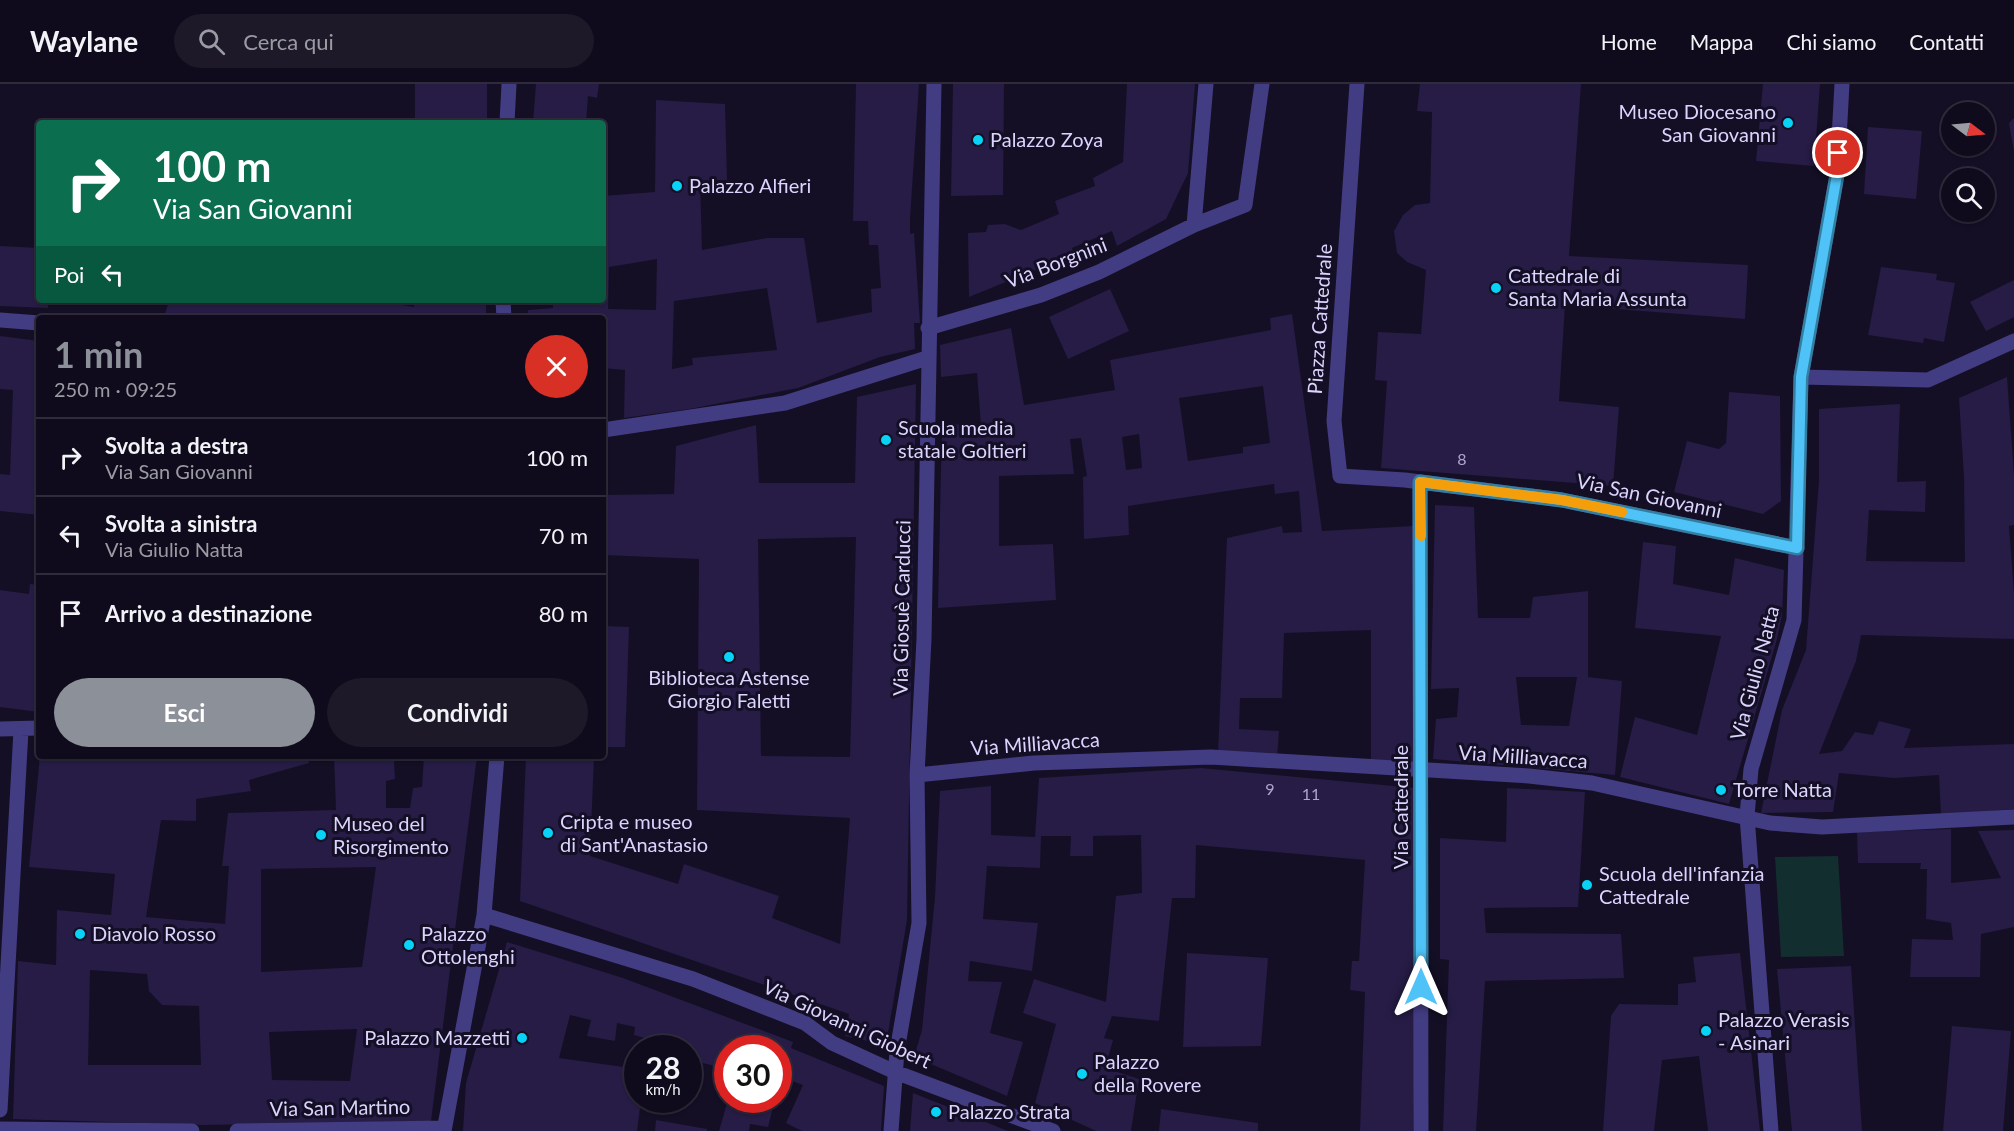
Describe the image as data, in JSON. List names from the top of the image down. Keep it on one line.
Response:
{"streets":{"street":["Via Borgnini","Piazza Cattedrale","Via San Giovanni","Via Giosuè Carducci","Via Giulio Natta","Via Milliavacca","Via Cattedrale","Via Giovanni Giobert","Via San Martino"]},"crossings":[["Via Borgnini","Via Giosuè Carducci"],["Piazza Cattedrale","Via San Giovanni"],["Piazza Cattedrale","Via Cattedrale"],["Via San Giovanni","Via Giulio Natta"],["Via San Giovanni","Via Cattedrale"],["Via Giosuè Carducci","Via Milliavacca"],["Via Giosuè Carducci","Via Giovanni Giobert"],["Via Giulio Natta","Via Milliavacca"],["Via Milliavacca","Via Cattedrale"]],"places":["Museo Diocesano San Giovanni","Palazzo Zoya","Palazzo Alfieri","Cattedrale di Santa Maria Assunta","Scuola media statale Goltieri","Biblioteca Astense Giorgio Faletti","Torre Natta","Cripta e museo di Sant'Anastasio","Museo del Risorgimento","Scuola dell'infanzia Cattedrale","Diavolo Rosso","Palazzo Ottolenghi","Palazzo Verasis - Asinari","Palazzo Mazzetti","Palazzo della Rovere","Palazzo Strata"],"house_numbers":["8","9","11"],"north":"right","page":{"header":"Waylane","search":"Cerca qui","nav":["Home","Mappa","Chi siamo","Contatti"],"turn":["100 m","Via San Giovanni"],"then":"Poi","heading":["1 min","250 m · 09:25"],"list":[{"name":"Svolta a destra","note":"Via San Giovanni","value":"100 m"},{"name":"Svolta a sinistra","note":"Via Giulio Natta","value":"70 m"},{"name":"Arrivo a destinazione","value":"80 m"}],"buttons":["Esci","Condividi"],"speed":"28 km/h","limit":"30"}}
